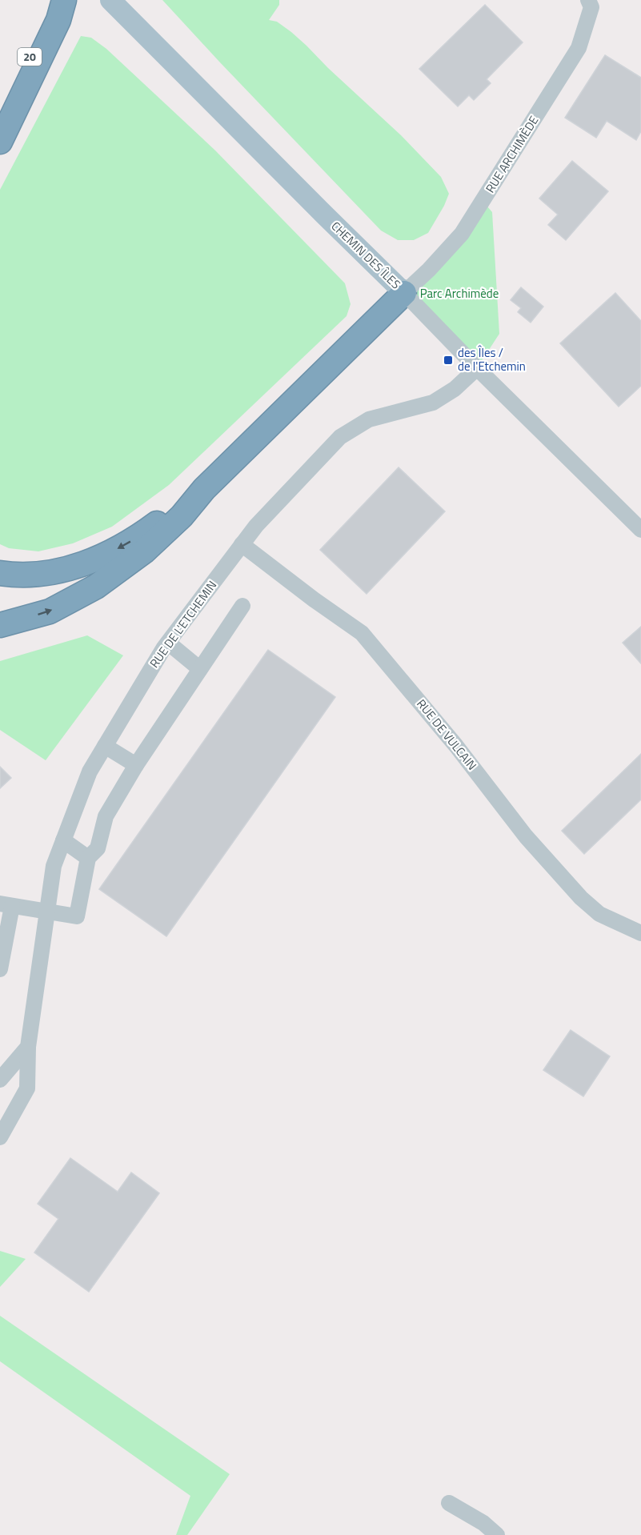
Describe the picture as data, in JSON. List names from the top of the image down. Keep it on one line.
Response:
{"streets":{"highway":["20"],"main road":["CHEMIN DES ÎLES"],"street":["RUE ARCHIMÈDE","RUE DE L'ETCHEMIN","RUE DE VULCAIN"]},"crossings":[["RUE ARCHIMÈDE","CHEMIN DES ÎLES"],["CHEMIN DES ÎLES","RUE DE L'ETCHEMIN"],["RUE DE L'ETCHEMIN","RUE DE VULCAIN"]],"parks":["Parc Archimède"],"places":{"transit":["des Îles / de l'Etchemin"]}}
